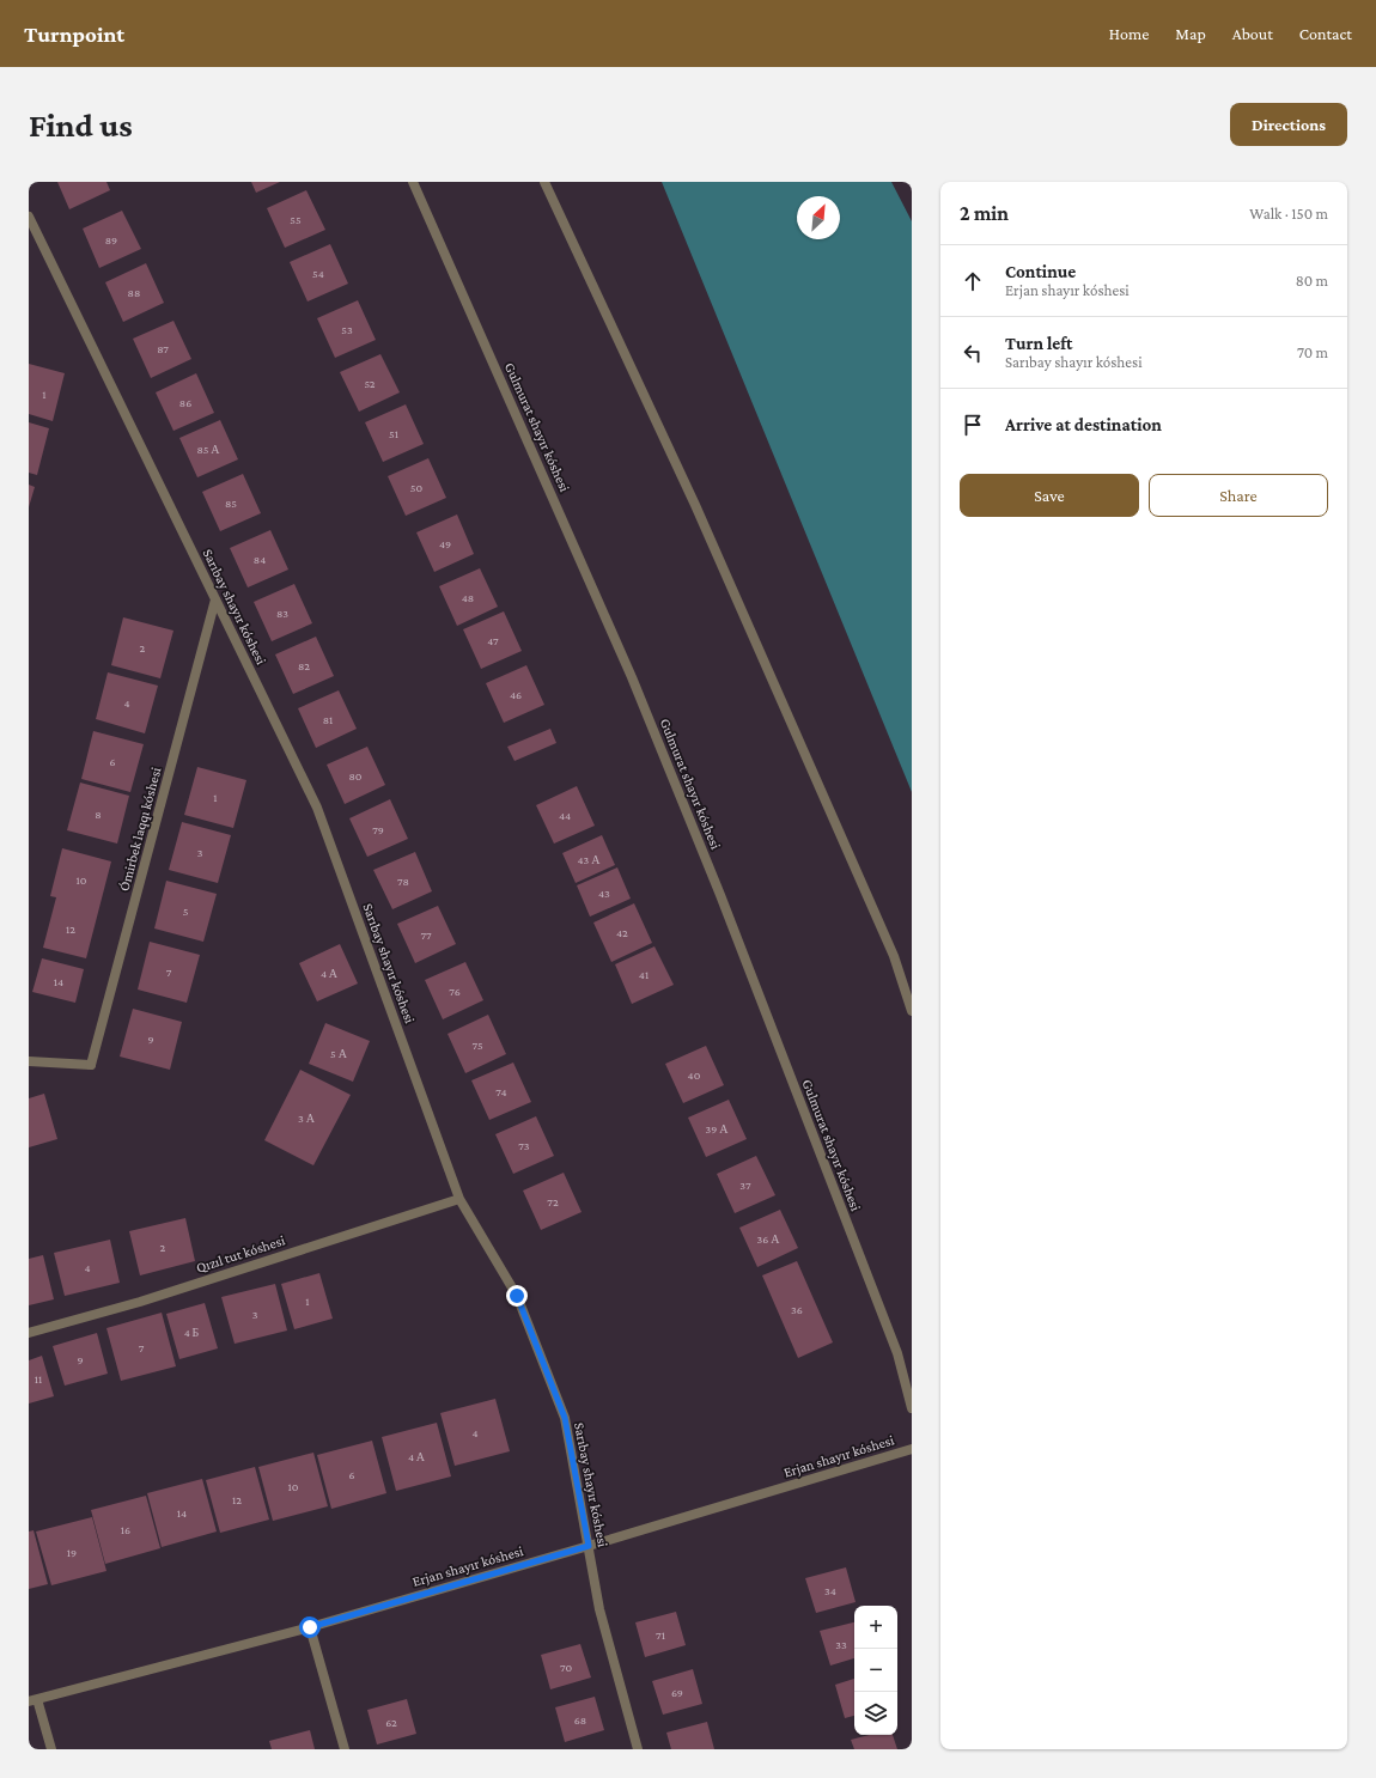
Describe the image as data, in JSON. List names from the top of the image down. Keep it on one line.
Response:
{"streets":{"street":["Gulmurat shayır kóshesi","Sarıbay shayır kóshesi","Ómirbek laqqı kóshesi","Qızıl tut kóshesi","Erjan shayır kóshesi"]},"crossings":[["Sarıbay shayır kóshesi","Ómirbek laqqı kóshesi"],["Sarıbay shayır kóshesi","Qızıl tut kóshesi"],["Sarıbay shayır kóshesi","Erjan shayır kóshesi"]],"house_numbers":["55","89","54","88","53","87","52","1","86","51","85 А","50","85","49","84","48","83","47","2","82","46","4","81","6","80","1","8","44","79","3","43 А","10","78","43","5","12","42","77","7","4 А","41","14","76","9","75","5 А","40","74","3 А","39 А","73","37","72","36 А","2","4","1","36","3","4 Б","7","9","11","4","4 А","6","10","12","14","16","19","34","71","33","70","69","68","62"],"north":"top right","page":{"header":"Turnpoint","nav":["Home","Map","About","Contact"],"buttons":["Directions",["Save","Share"]],"title":"Find us","heading":["2 min","Walk · 150 m"],"list":[["Continue","Erjan shayır kóshesi","80 m"],["Turn left","Sarıbay shayır kóshesi","70 m"],"Arrive at destination"],"map_buttons":["+","−"]}}
